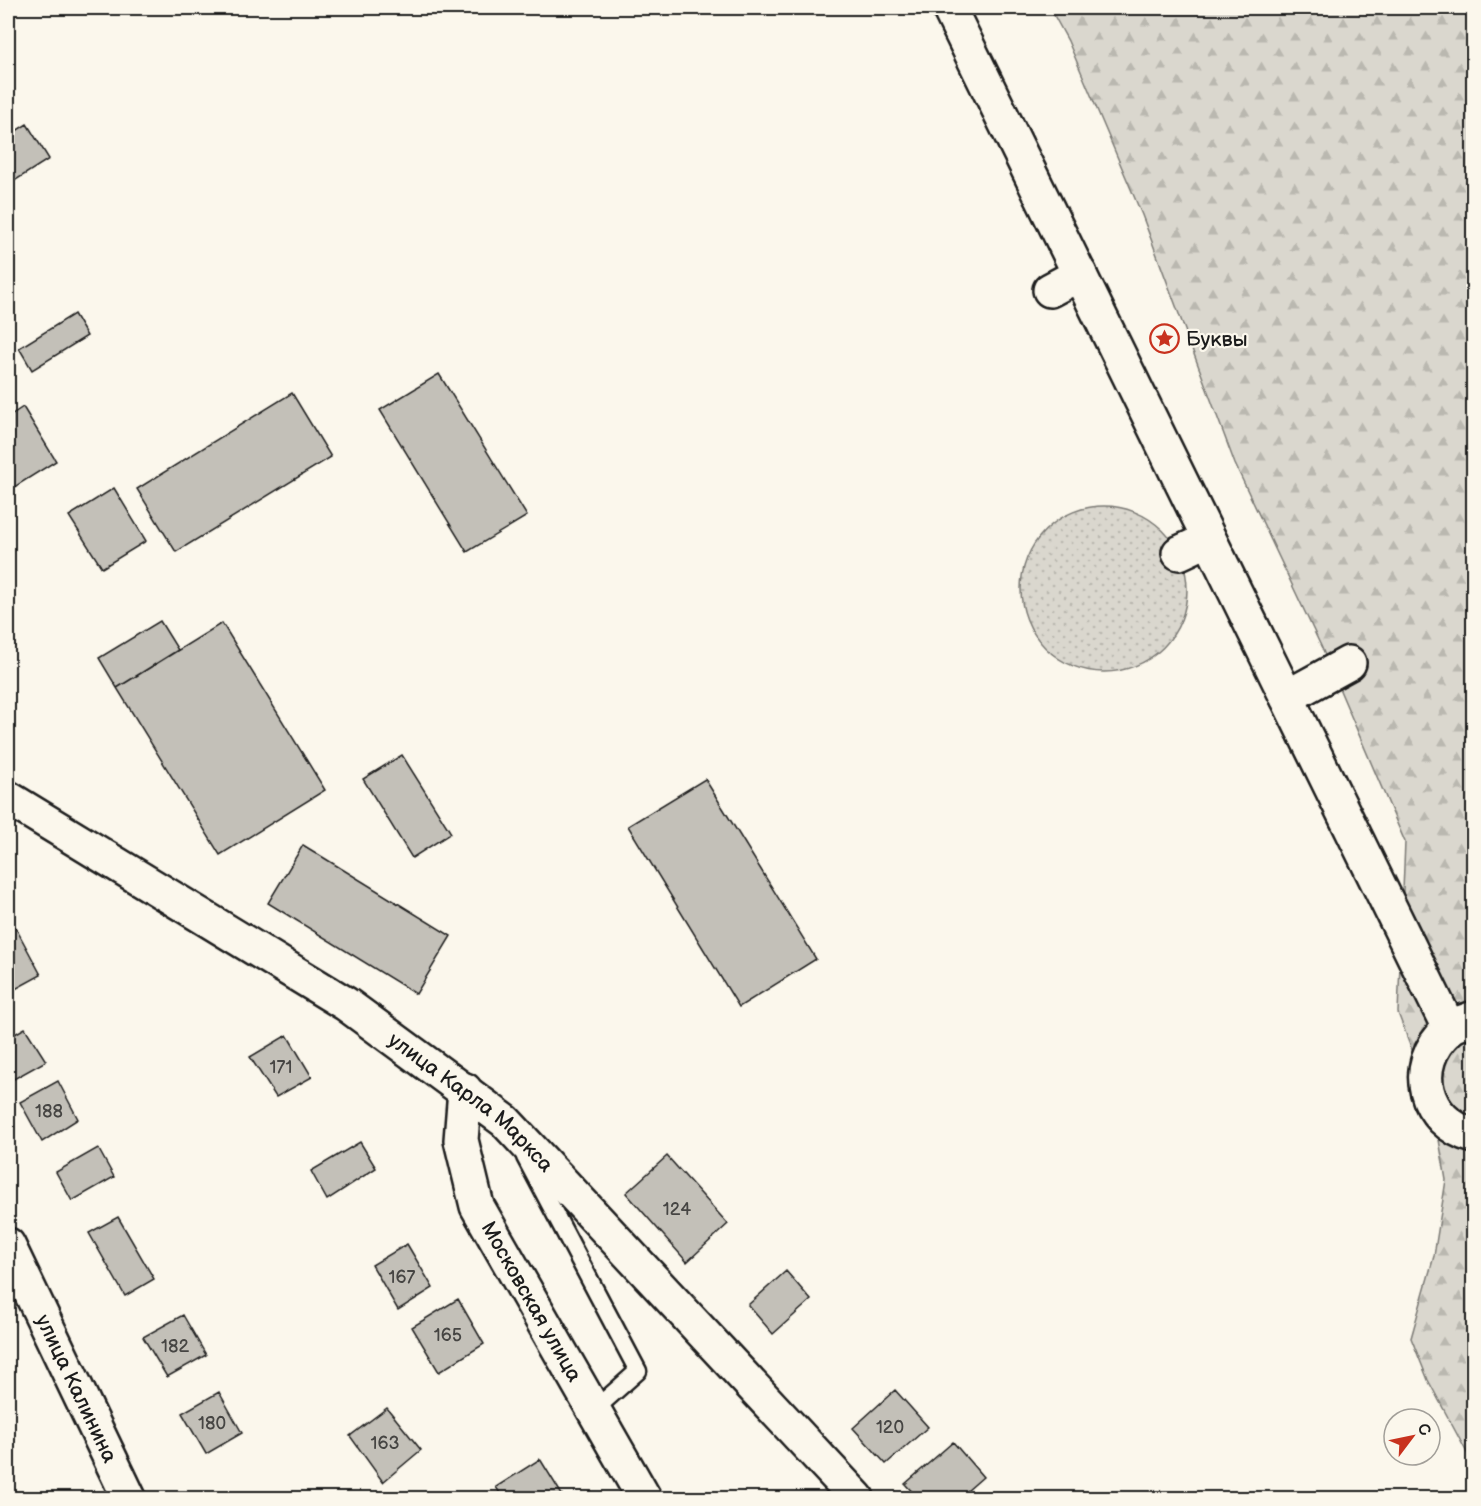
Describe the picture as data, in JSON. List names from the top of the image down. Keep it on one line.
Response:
{"streets":{"street":["улица Карла Маркса","Московская улица","улица Калинина"]},"crossings":[["улица Карла Маркса","Московская улица"]],"places":{"place":["Буквы"]},"house_numbers":["171","188","124","167","165","182","180","120","163"],"north":"top right"}
